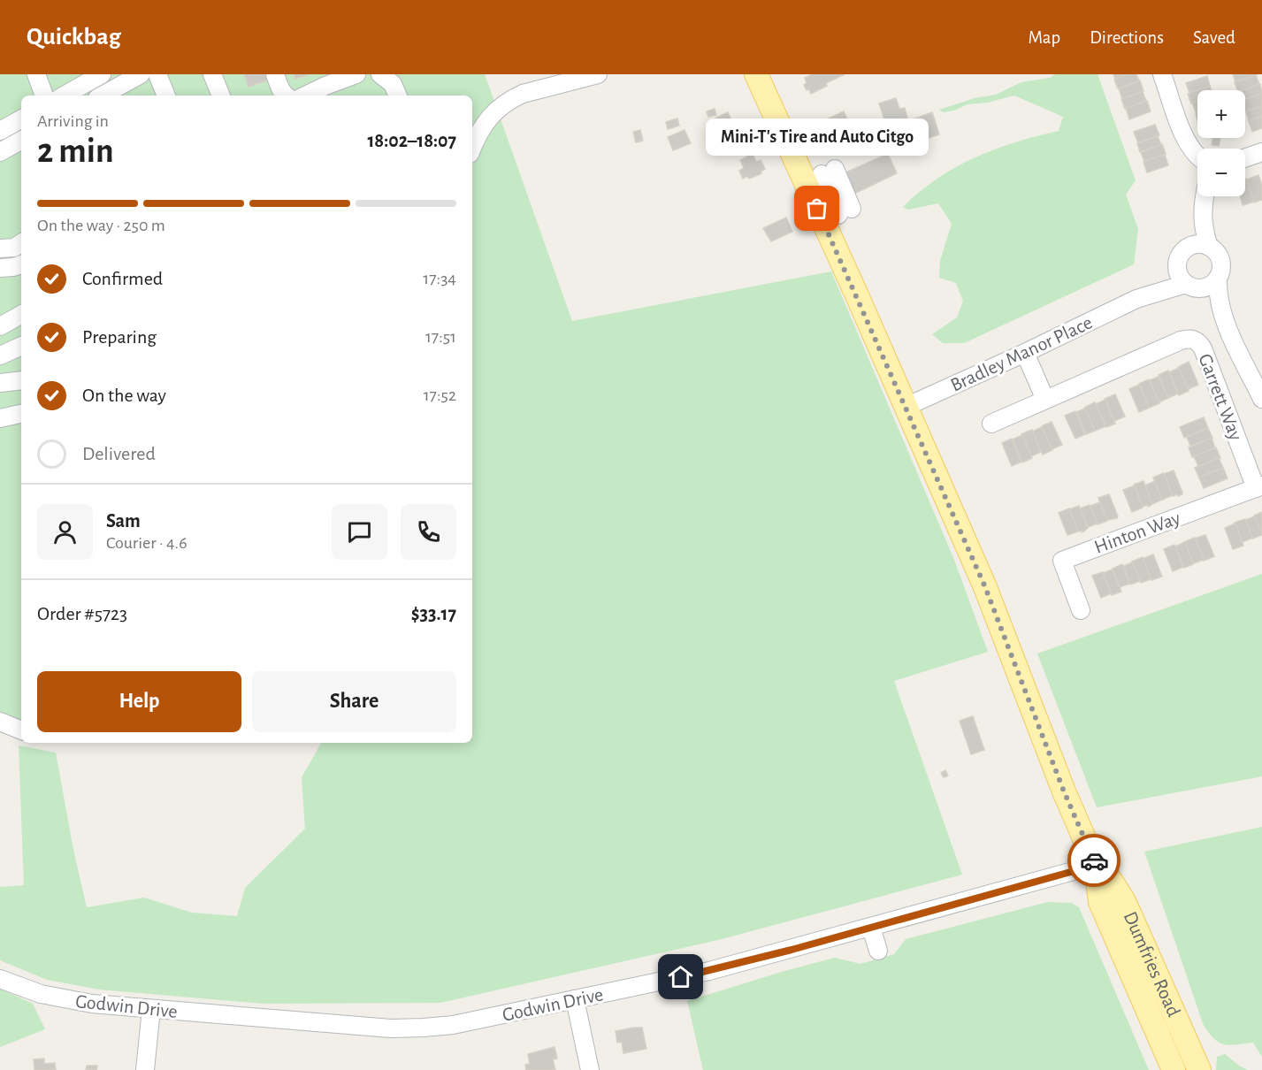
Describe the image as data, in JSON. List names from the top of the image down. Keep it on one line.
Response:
{"streets":{"main road":["Dumfries Road"],"street":["Bradley Manor Place","Garrett Way","Hinton Way","Godwin Drive"]},"crossings":[["Bradley Manor Place","Dumfries Road"],["Garrett Way","Hinton Way"],["Dumfries Road","Godwin Drive"]],"places":["Mini-T's Tire and Auto Citgo"],"page":{"header":"Quickbag","nav":["Map","Directions","Saved"],"map_buttons":["+","−"],"heading":["2 min","Arriving in","18:02–18:07"],"panel":["Sam","Courier · 4.6","Order #5723","$33.17"],"bubble":"Mini-T's Tire and Auto Citgo","bar":"On the way · 250 m","list":[["Confirmed","17:34"],["Preparing","17:51"],["On the way","17:52"],"Delivered"],"buttons":["Help","Share"]}}
